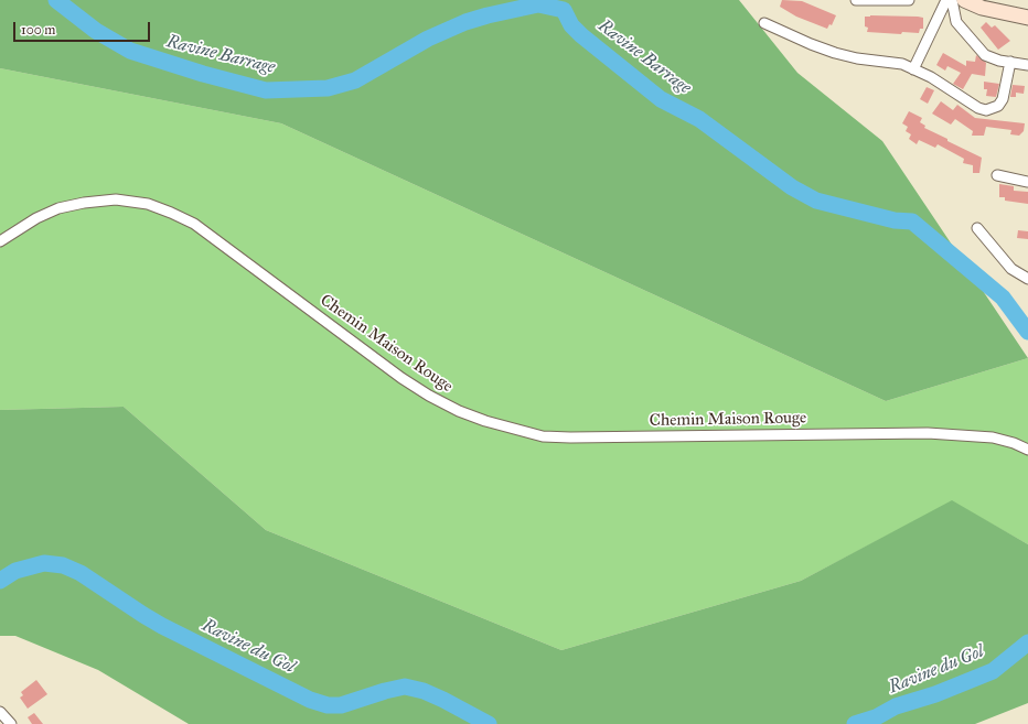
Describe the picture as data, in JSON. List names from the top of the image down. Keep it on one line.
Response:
{"streets":{"street":["Chemin Maison Rouge"]},"water":["Ravine Barrage","Ravine du Gol"],"scale_bar":"100 m"}
